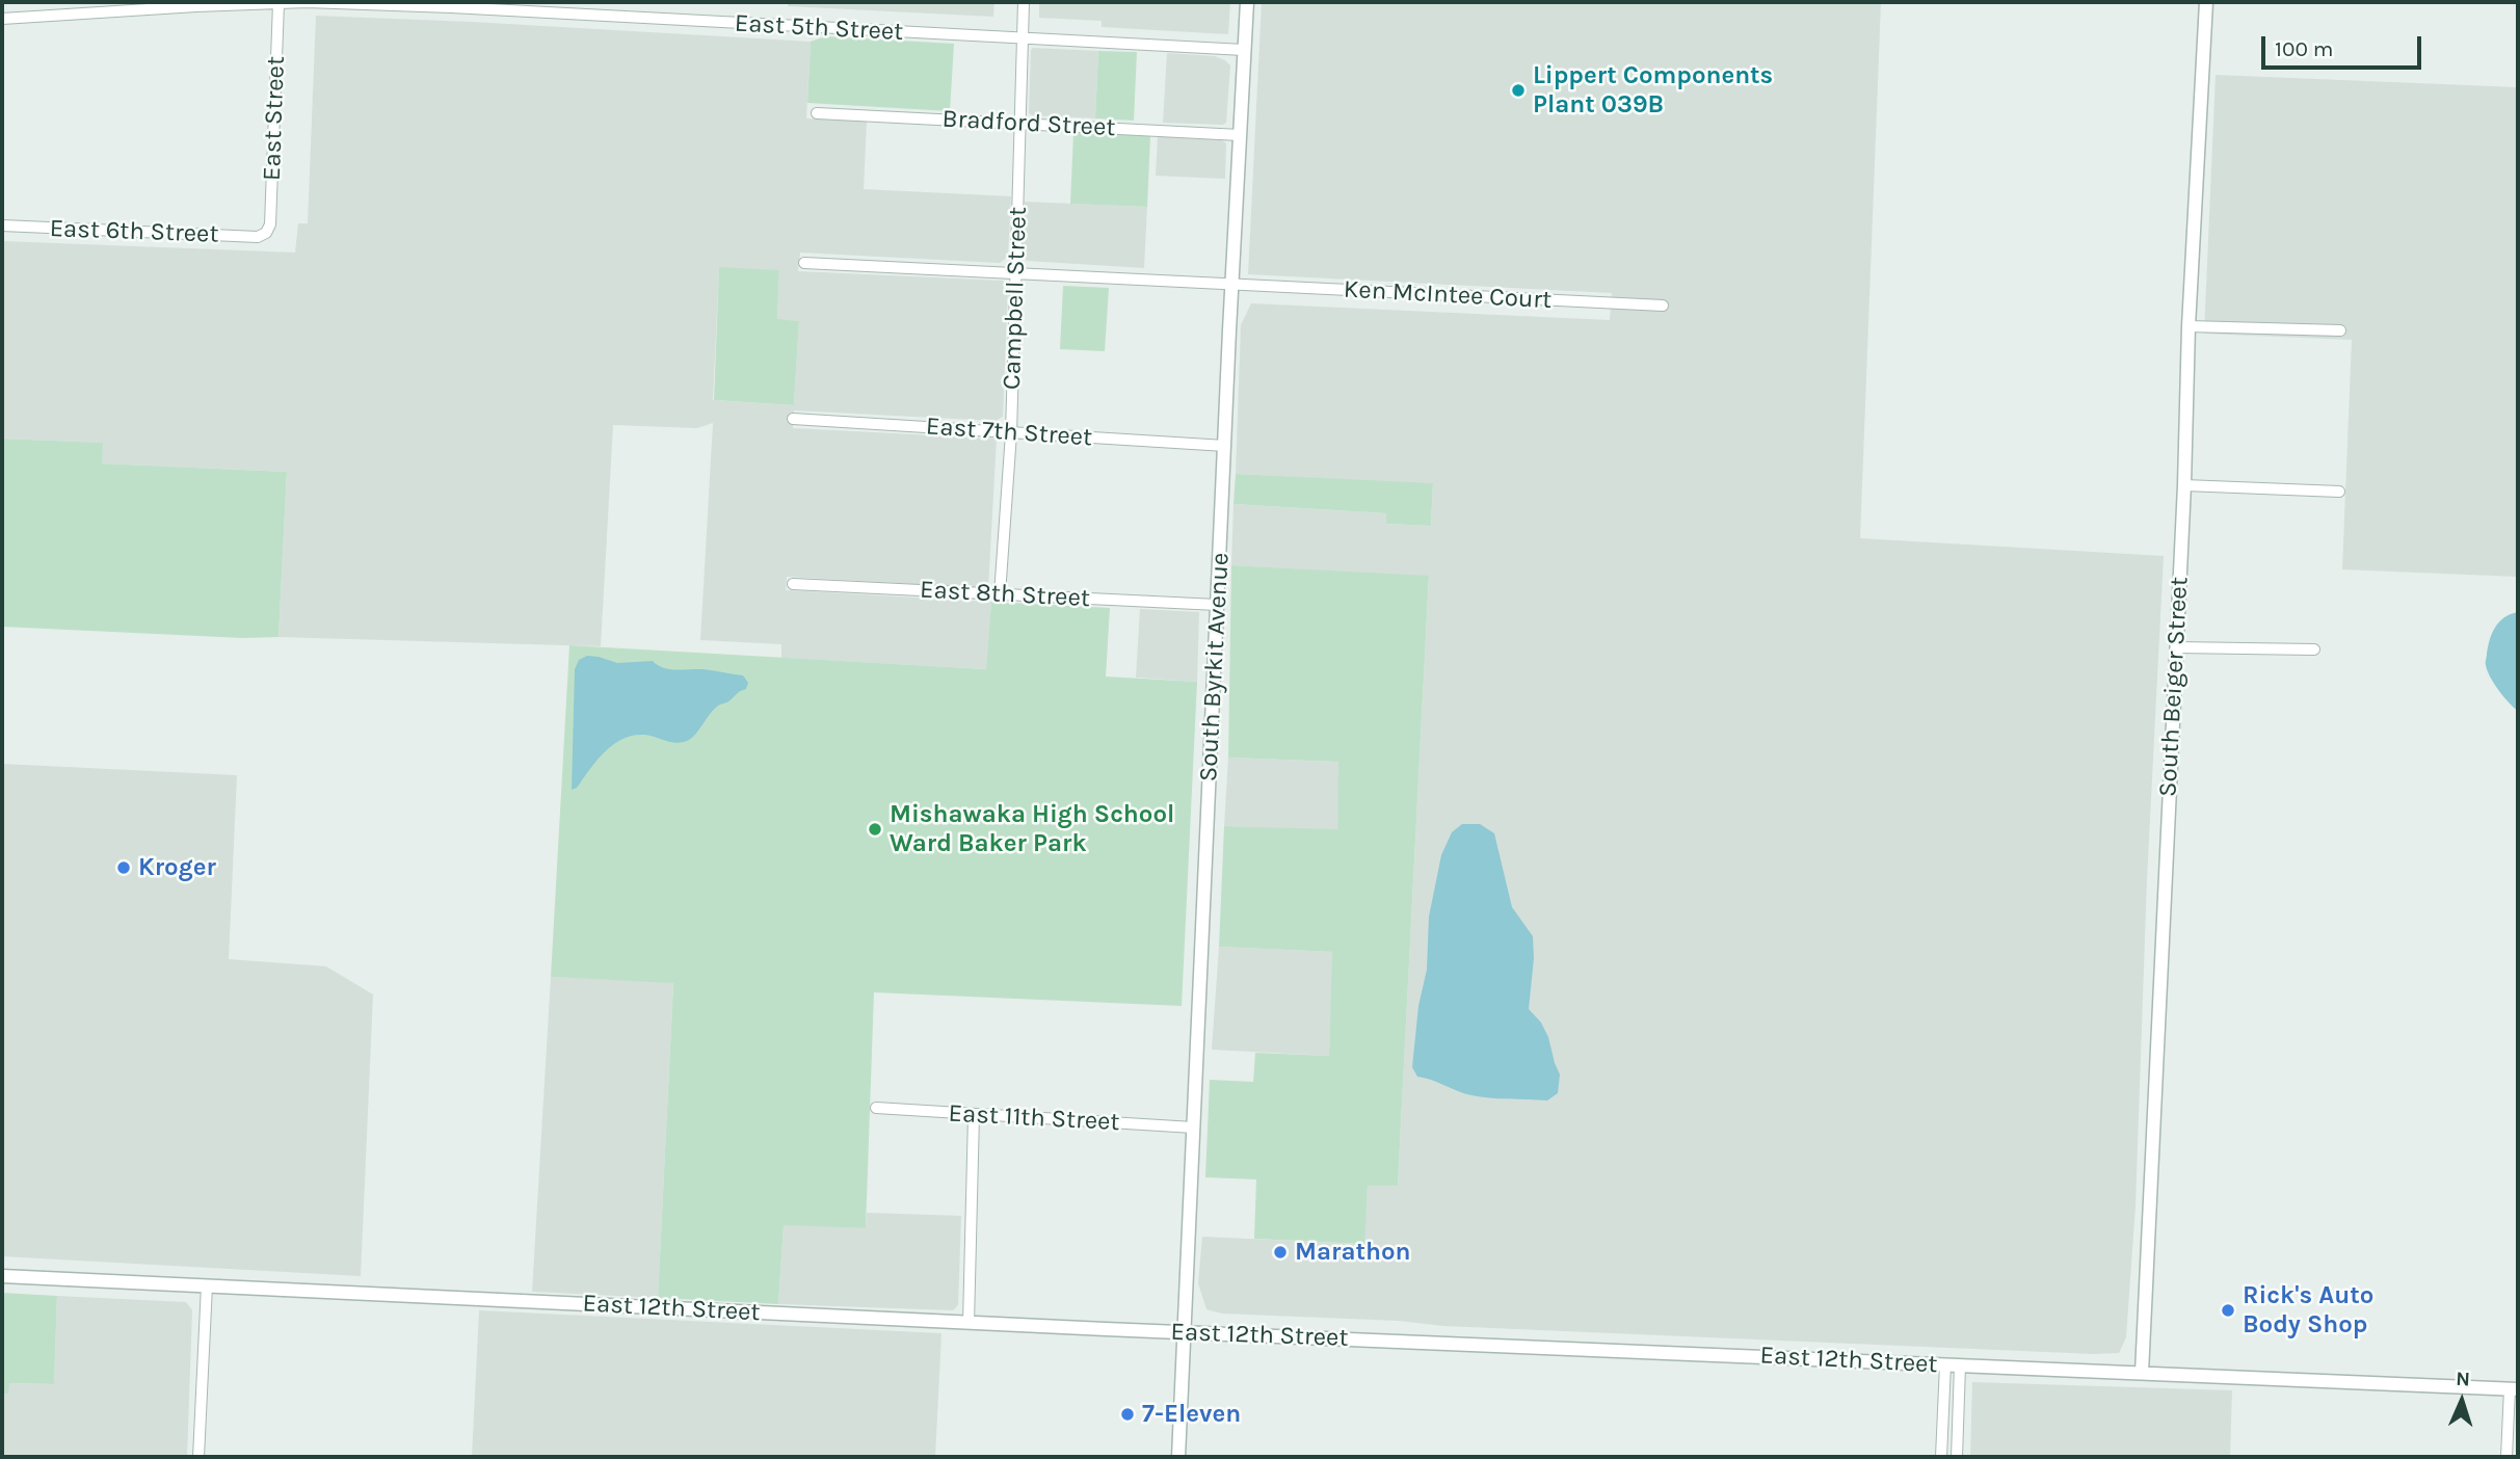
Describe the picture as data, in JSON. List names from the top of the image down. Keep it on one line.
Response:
{"streets":{"street":["East 5th Street","East Street","Bradford Street","East 6th Street","Ken McIntee Court","Campbell Street","East 7th Street","East 8th Street","South Byrkit Avenue","South Beiger Street","East 11th Street","East 12th Street"]},"crossings":[["East 5th Street","East Street"],["East 5th Street","Campbell Street"],["East 5th Street","South Byrkit Avenue"],["East Street","East 6th Street"],["Bradford Street","Campbell Street"],["Bradford Street","South Byrkit Avenue"],["Ken McIntee Court","South Byrkit Avenue"],["Campbell Street","East 7th Street"],["Campbell Street","East 8th Street"],["East 7th Street","South Byrkit Avenue"],["East 8th Street","South Byrkit Avenue"],["South Byrkit Avenue","East 11th Street"],["South Byrkit Avenue","East 12th Street"],["South Beiger Street","East 12th Street"]],"places":["Lippert Components Plant 039B","Mishawaka High School Ward Baker Park","Kroger","Marathon","Rick's Auto Body Shop","7-Eleven"],"scale_bar":"100 m","north":"top"}
